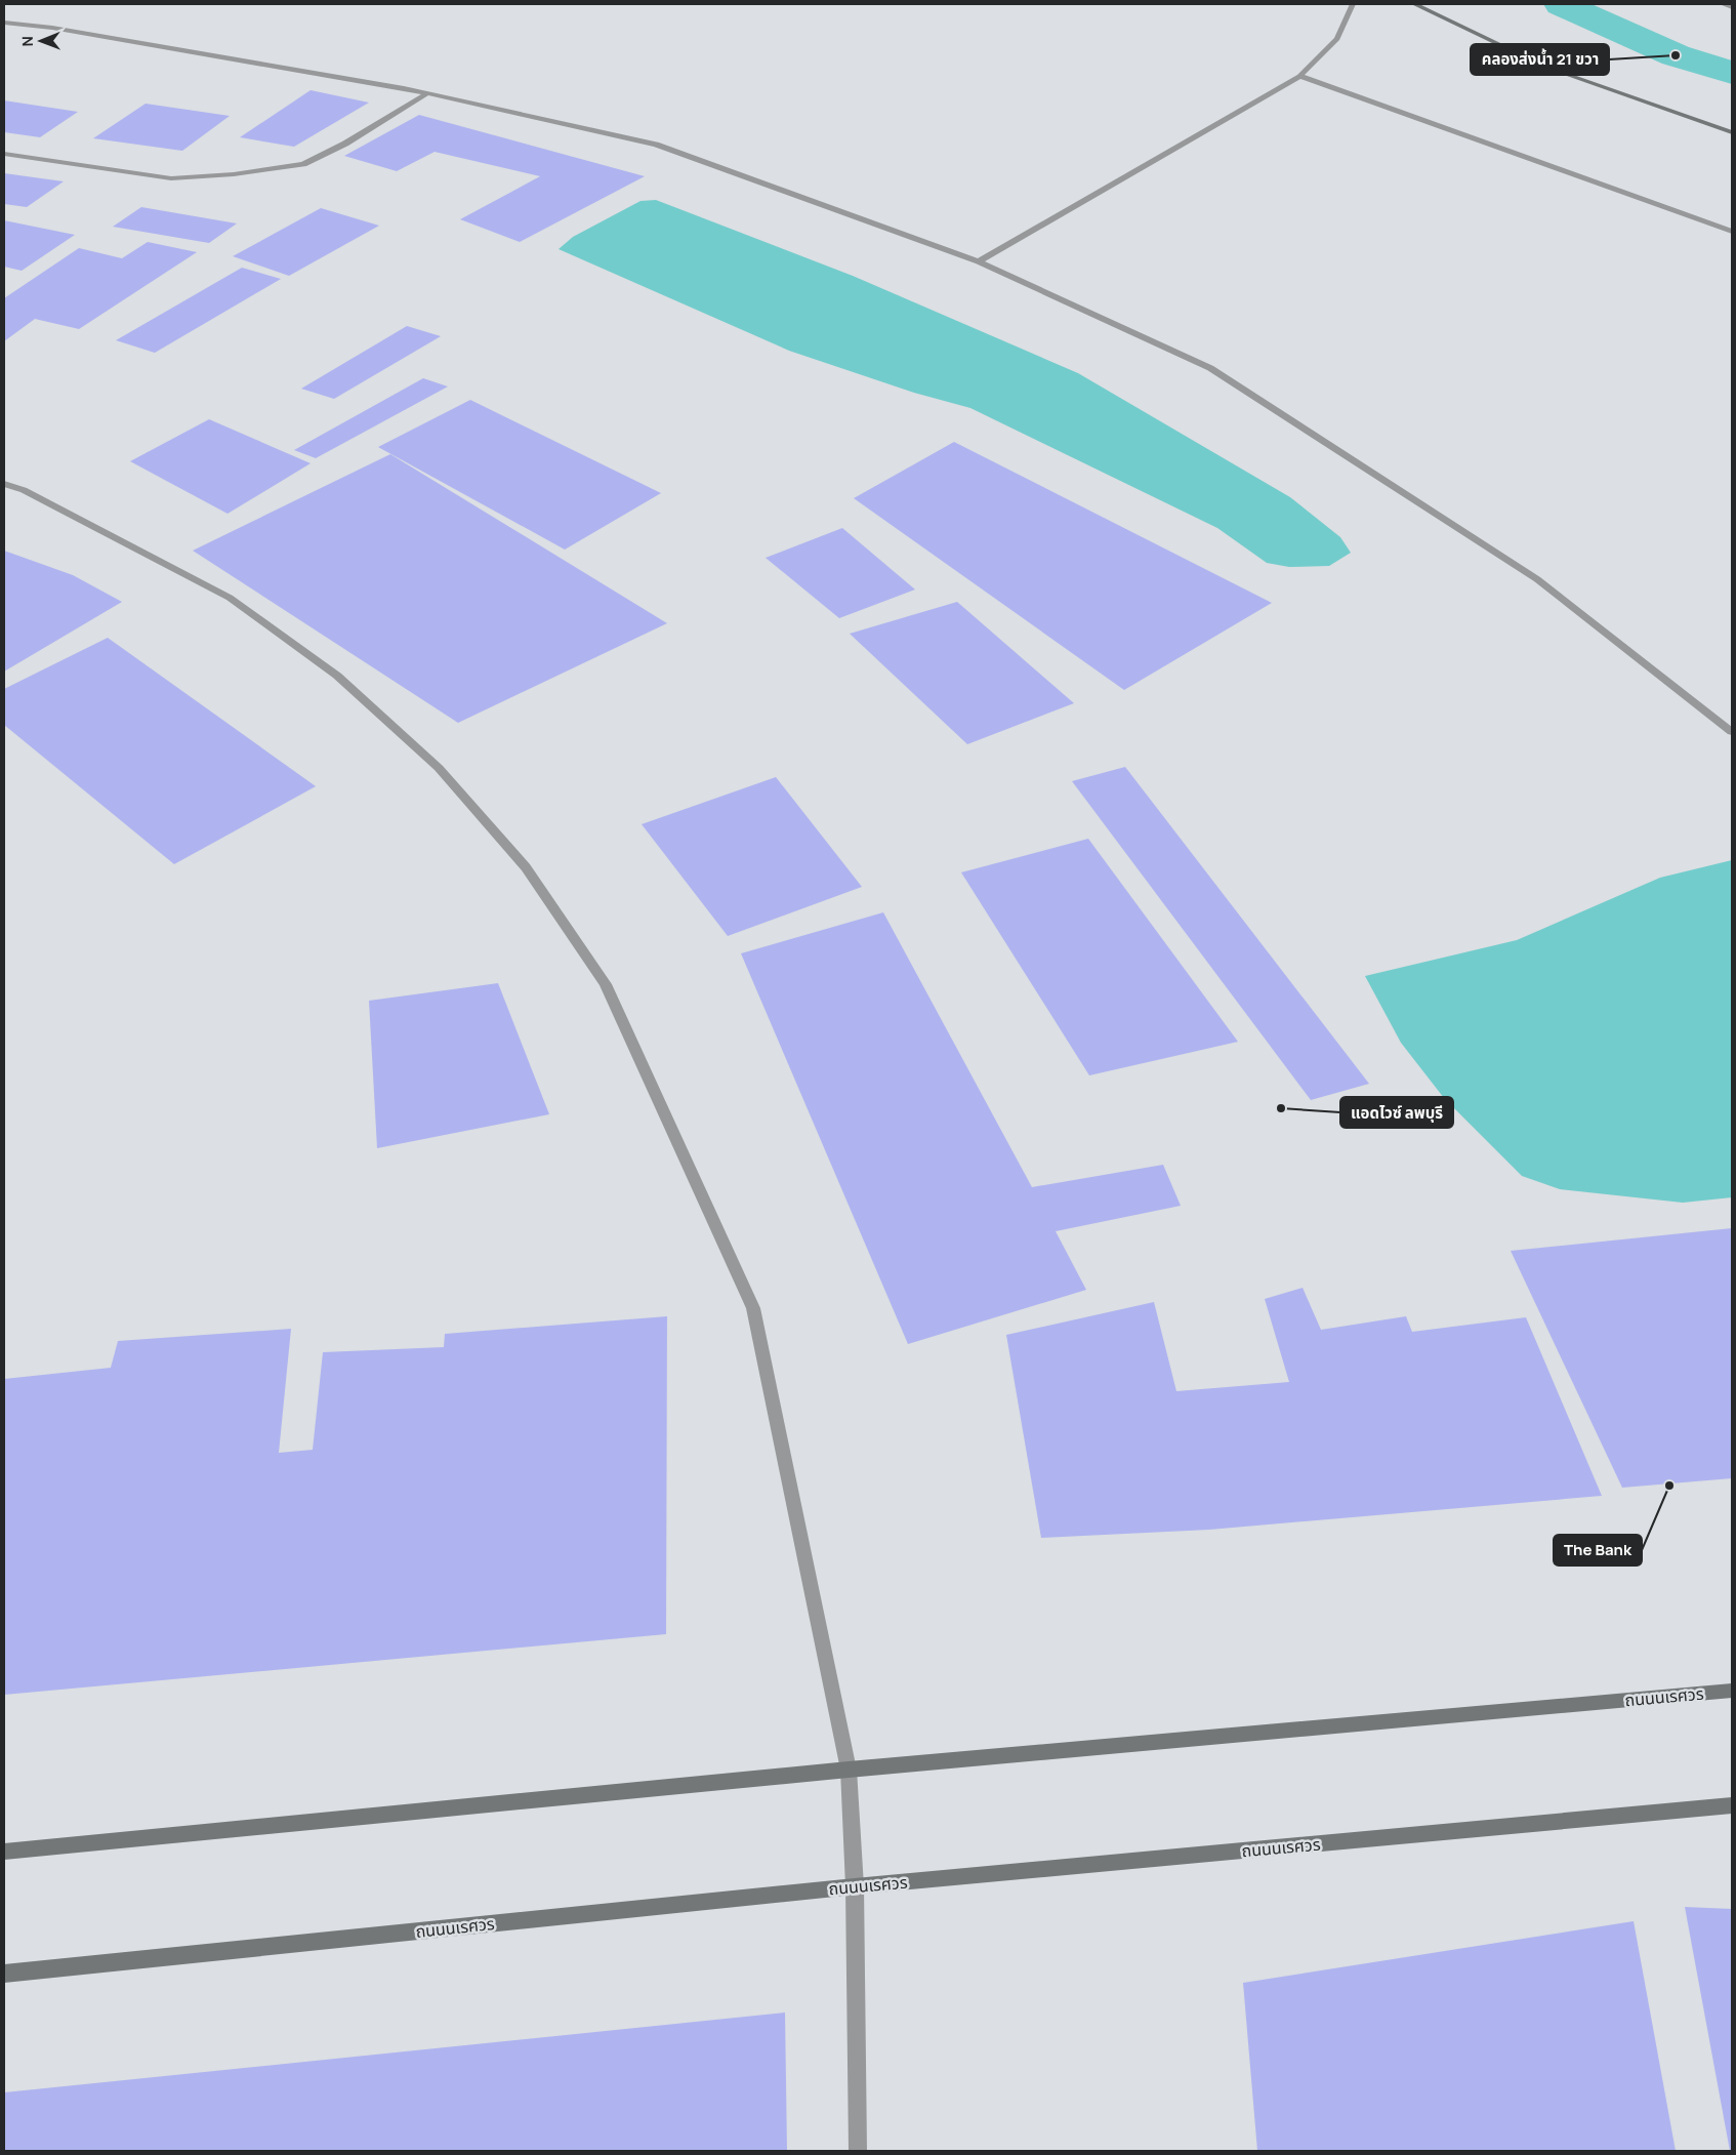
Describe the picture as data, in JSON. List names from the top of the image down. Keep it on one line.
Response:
{"streets":{"main road":["ถนนนเรศวร"]},"places":["คลองส่งน้ำ 21 ขวา","แอดไวซ์ ลพบุรี","The Bank"],"north":"left"}
